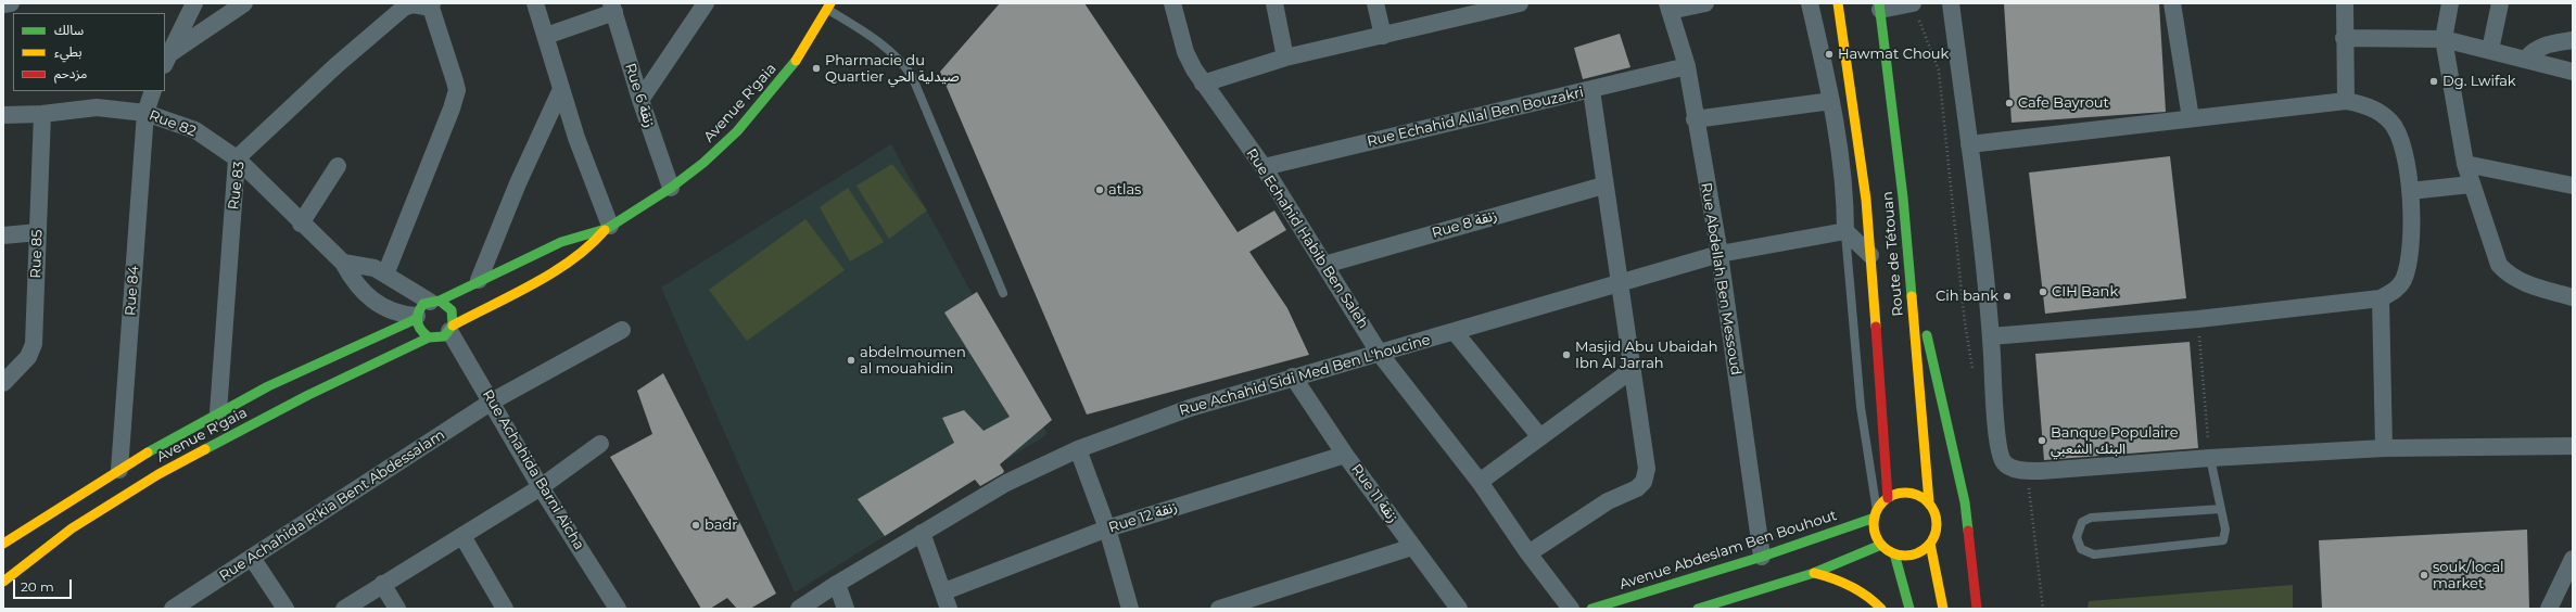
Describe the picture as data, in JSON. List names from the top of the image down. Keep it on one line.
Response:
{"streets":{"main road":["Avenue R'gaia","Route de Tétouan","Avenue Abdeslam Ben Bouhout"],"street":["Rue 6 زنقة","Rue Echahid Allal Ben Bouzakri","Rue 82","Rue 83","Rue 8 زنقة","Rue Echahid Habib Ben Saleh","Rue 85","Rue Abdellah Ben Messoud","Rue 84","Rue Achahid Sidi Med Ben L'houcine","Rue Achahida Barni Aicha","Rue 11 زنقة","Rue Achahida R'kia Bent Abdessalam","Rue 12 زنقة"]},"crossings":[["Rue 6 زنقة","Avenue R'gaia"],["Avenue R'gaia","Rue 82"],["Avenue R'gaia","Rue 83"],["Avenue R'gaia","Rue 84"],["Avenue R'gaia","Rue Achahida Barni Aicha"],["Rue Echahid Allal Ben Bouzakri","Rue Echahid Habib Ben Saleh"],["Rue Echahid Allal Ben Bouzakri","Rue Abdellah Ben Messoud"],["Rue 82","Rue 83"],["Rue 82","Rue 85"],["Rue 82","Rue 84"],["Rue 82","Rue Achahida Barni Aicha"],["Rue 8 زنقة","Rue Echahid Habib Ben Saleh"],["Rue Echahid Habib Ben Saleh","Rue Achahid Sidi Med Ben L'houcine"],["Route de Tétouan","Avenue Abdeslam Ben Bouhout"],["Rue Abdellah Ben Messoud","Rue Achahid Sidi Med Ben L'houcine"],["Rue Abdellah Ben Messoud","Avenue Abdeslam Ben Bouhout"],["Rue Achahid Sidi Med Ben L'houcine","Rue 11 زنقة"],["Rue Achahida Barni Aicha","Rue Achahida R'kia Bent Abdessalam"],["Rue 11 زنقة","Rue 12 زنقة"]],"places":["Hawmat Chouk","Pharmacie du Quartier صيدلية الحي","Dg. Lwifak","Cafe Bayrout","atlas","CIH Bank","Cih bank","Masjid Abu Ubaidah Ibn Al Jarrah","abdelmoumen al mouahidin","Banque Populaire البنك الشعبي","badr","souk/local market"],"legend":["سالك","بطيء","مزدحم"],"scale_bar":"20 m"}
